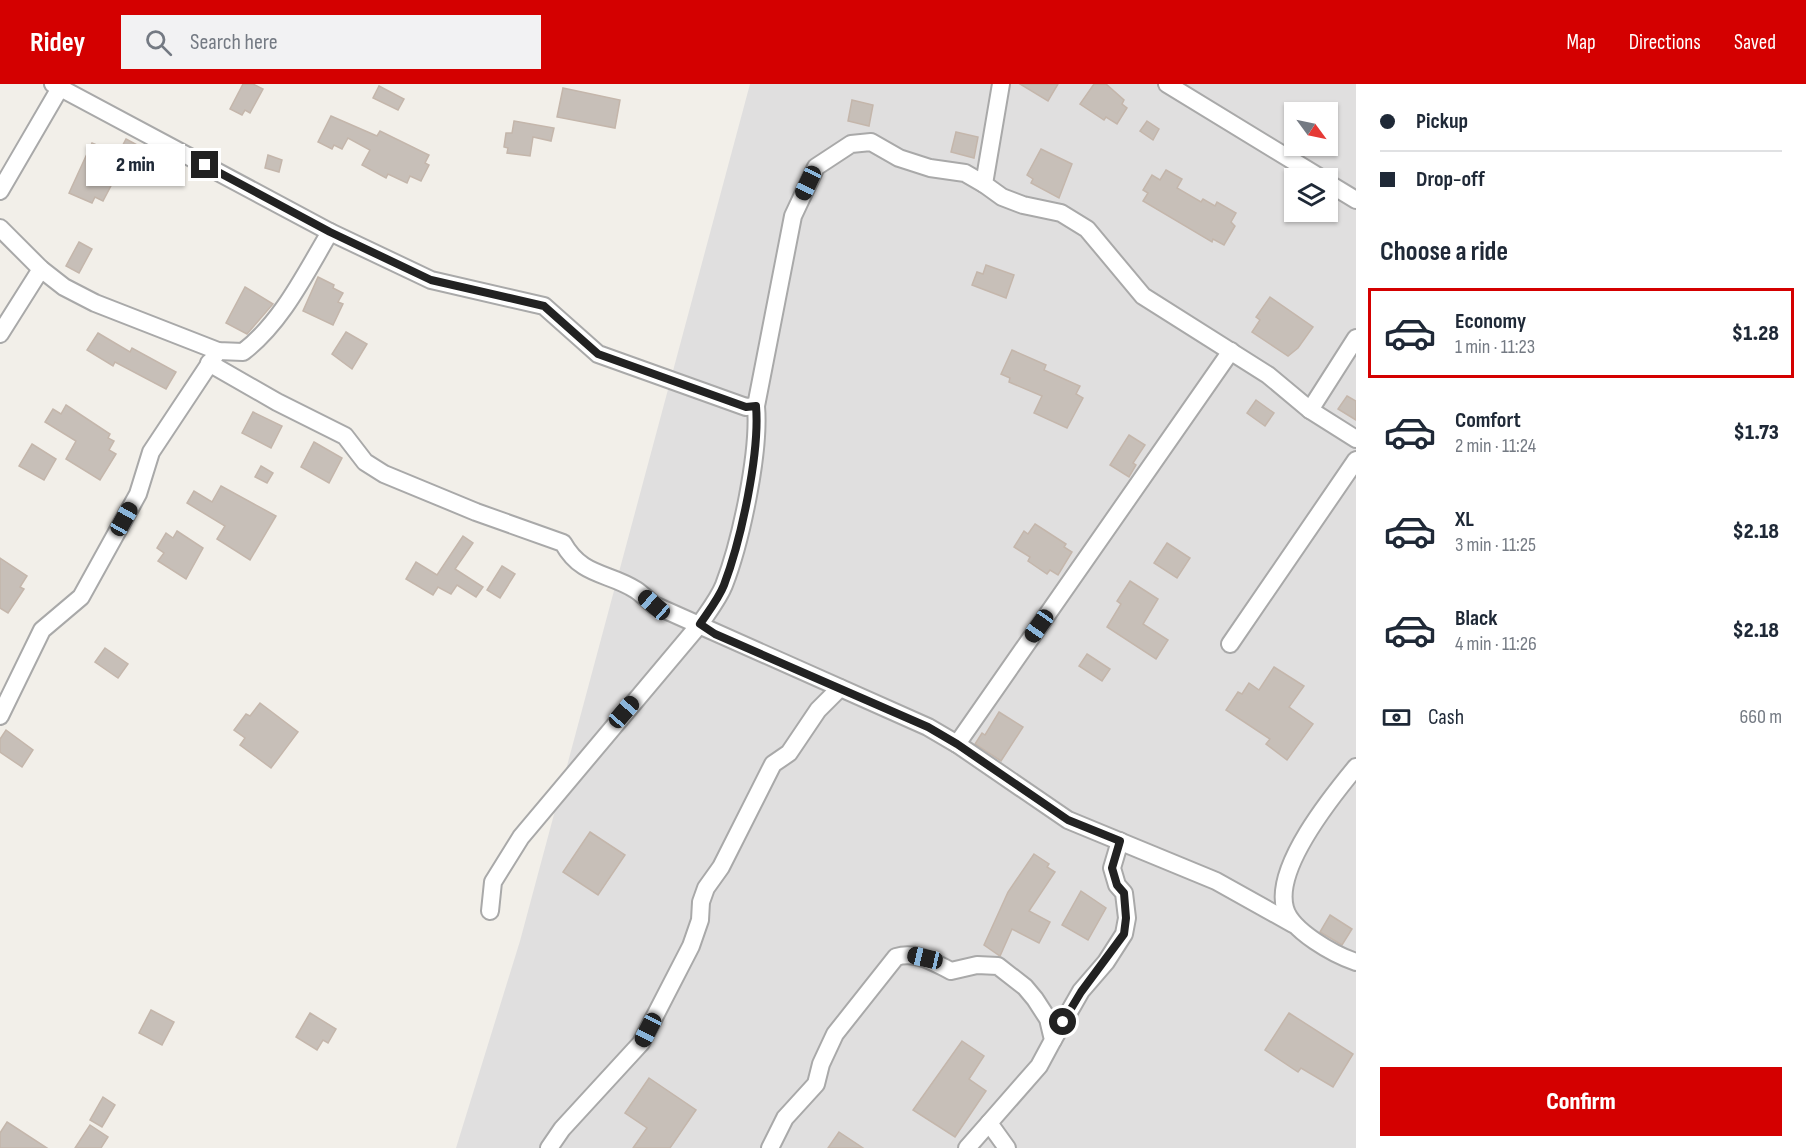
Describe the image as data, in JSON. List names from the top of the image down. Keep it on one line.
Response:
{"north":"bottom right","page":{"header":"Ridey","search":"Search here","nav":["Map","Directions","Saved"],"banner":["Pickup","Drop-off"],"bubble":"2 min","heading":"Choose a ride","list":[{"name":"Economy","note":"1 min · 11:23","value":"$1.28"},{"name":"Comfort","note":"2 min · 11:24","value":"$1.73"},{"name":"XL","note":"3 min · 11:25","value":"$2.18"},{"name":"Black","note":"4 min · 11:26","value":"$2.18"}],"pay":["Cash","660 m"],"buttons":"Confirm"}}
